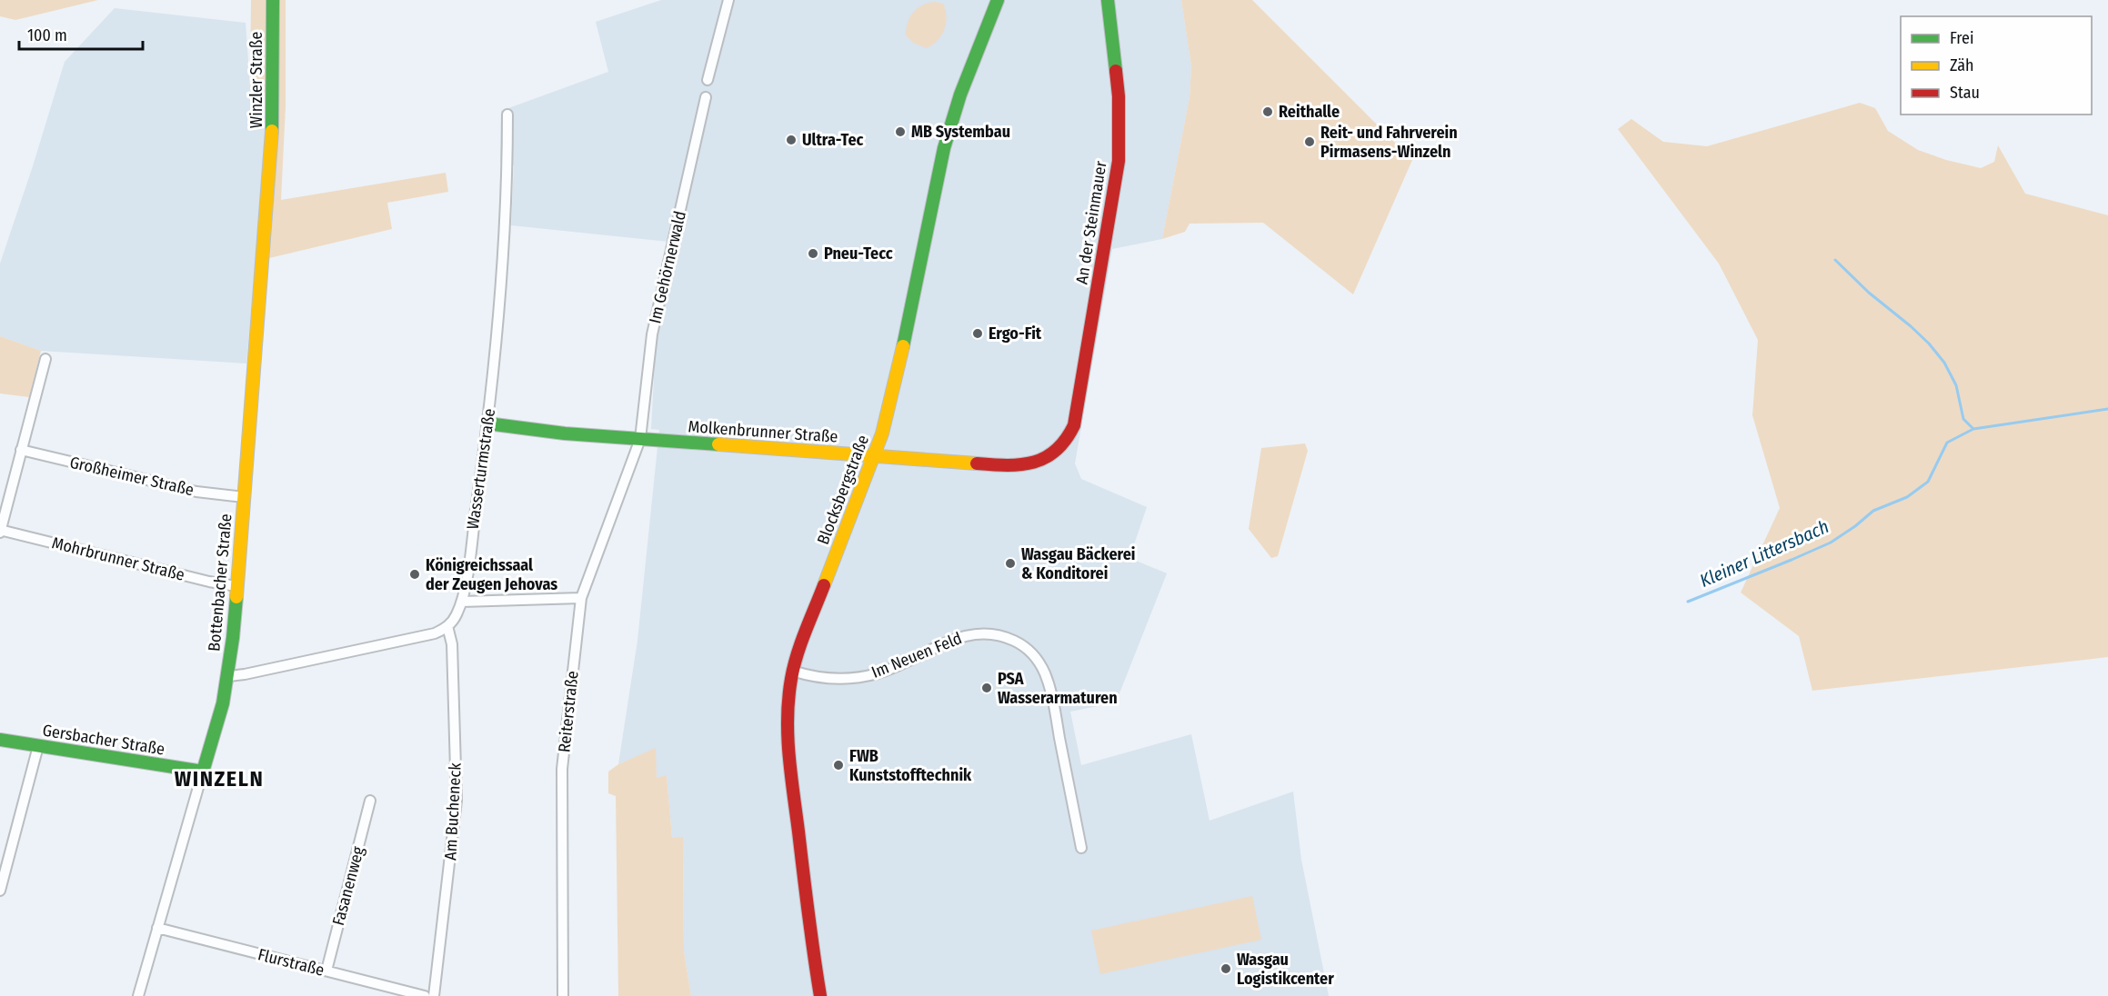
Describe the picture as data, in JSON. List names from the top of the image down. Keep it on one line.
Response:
{"streets":{"street":["Winzler Straße","An der Steinmauer","Im Gehörnerwald","Molkenbrunner Straße","Wasserturmstraße","Großheimer Straße","Blocksbergstraße","Mohrbrunner Straße","Bottenbacher Straße","Im Neuen Feld","Reiterstraße","Gersbacher Straße","Am Bucheneck","Fasanenweg","Flurstraße"]},"crossings":[["Winzler Straße","Bottenbacher Straße"],["An der Steinmauer","Molkenbrunner Straße"],["Im Gehörnerwald","Molkenbrunner Straße"],["Im Gehörnerwald","Reiterstraße"],["Molkenbrunner Straße","Wasserturmstraße"],["Molkenbrunner Straße","Blocksbergstraße"],["Molkenbrunner Straße","Reiterstraße"],["Wasserturmstraße","Am Bucheneck"],["Großheimer Straße","Bottenbacher Straße"],["Blocksbergstraße","Im Neuen Feld"],["Mohrbrunner Straße","Bottenbacher Straße"],["Bottenbacher Straße","Gersbacher Straße"],["Bottenbacher Straße","Flurstraße"],["Fasanenweg","Flurstraße"]],"districts":["WINZELN"],"water":["Kleiner Littersbach"],"places":["Reithalle","MB Systembau","Ultra-Tec","Reit- und Fahrverein Pirmasens-Winzeln","Pneu-Tecc","Ergo-Fit","Wasgau Bäckerei & Konditorei","Königreichssaal der Zeugen Jehovas","PSA Wasserarmaturen","FWB Kunststofftechnik","Wasgau Logistikcenter"],"legend":["Frei","Zäh","Stau"],"scale_bar":"100 m"}
